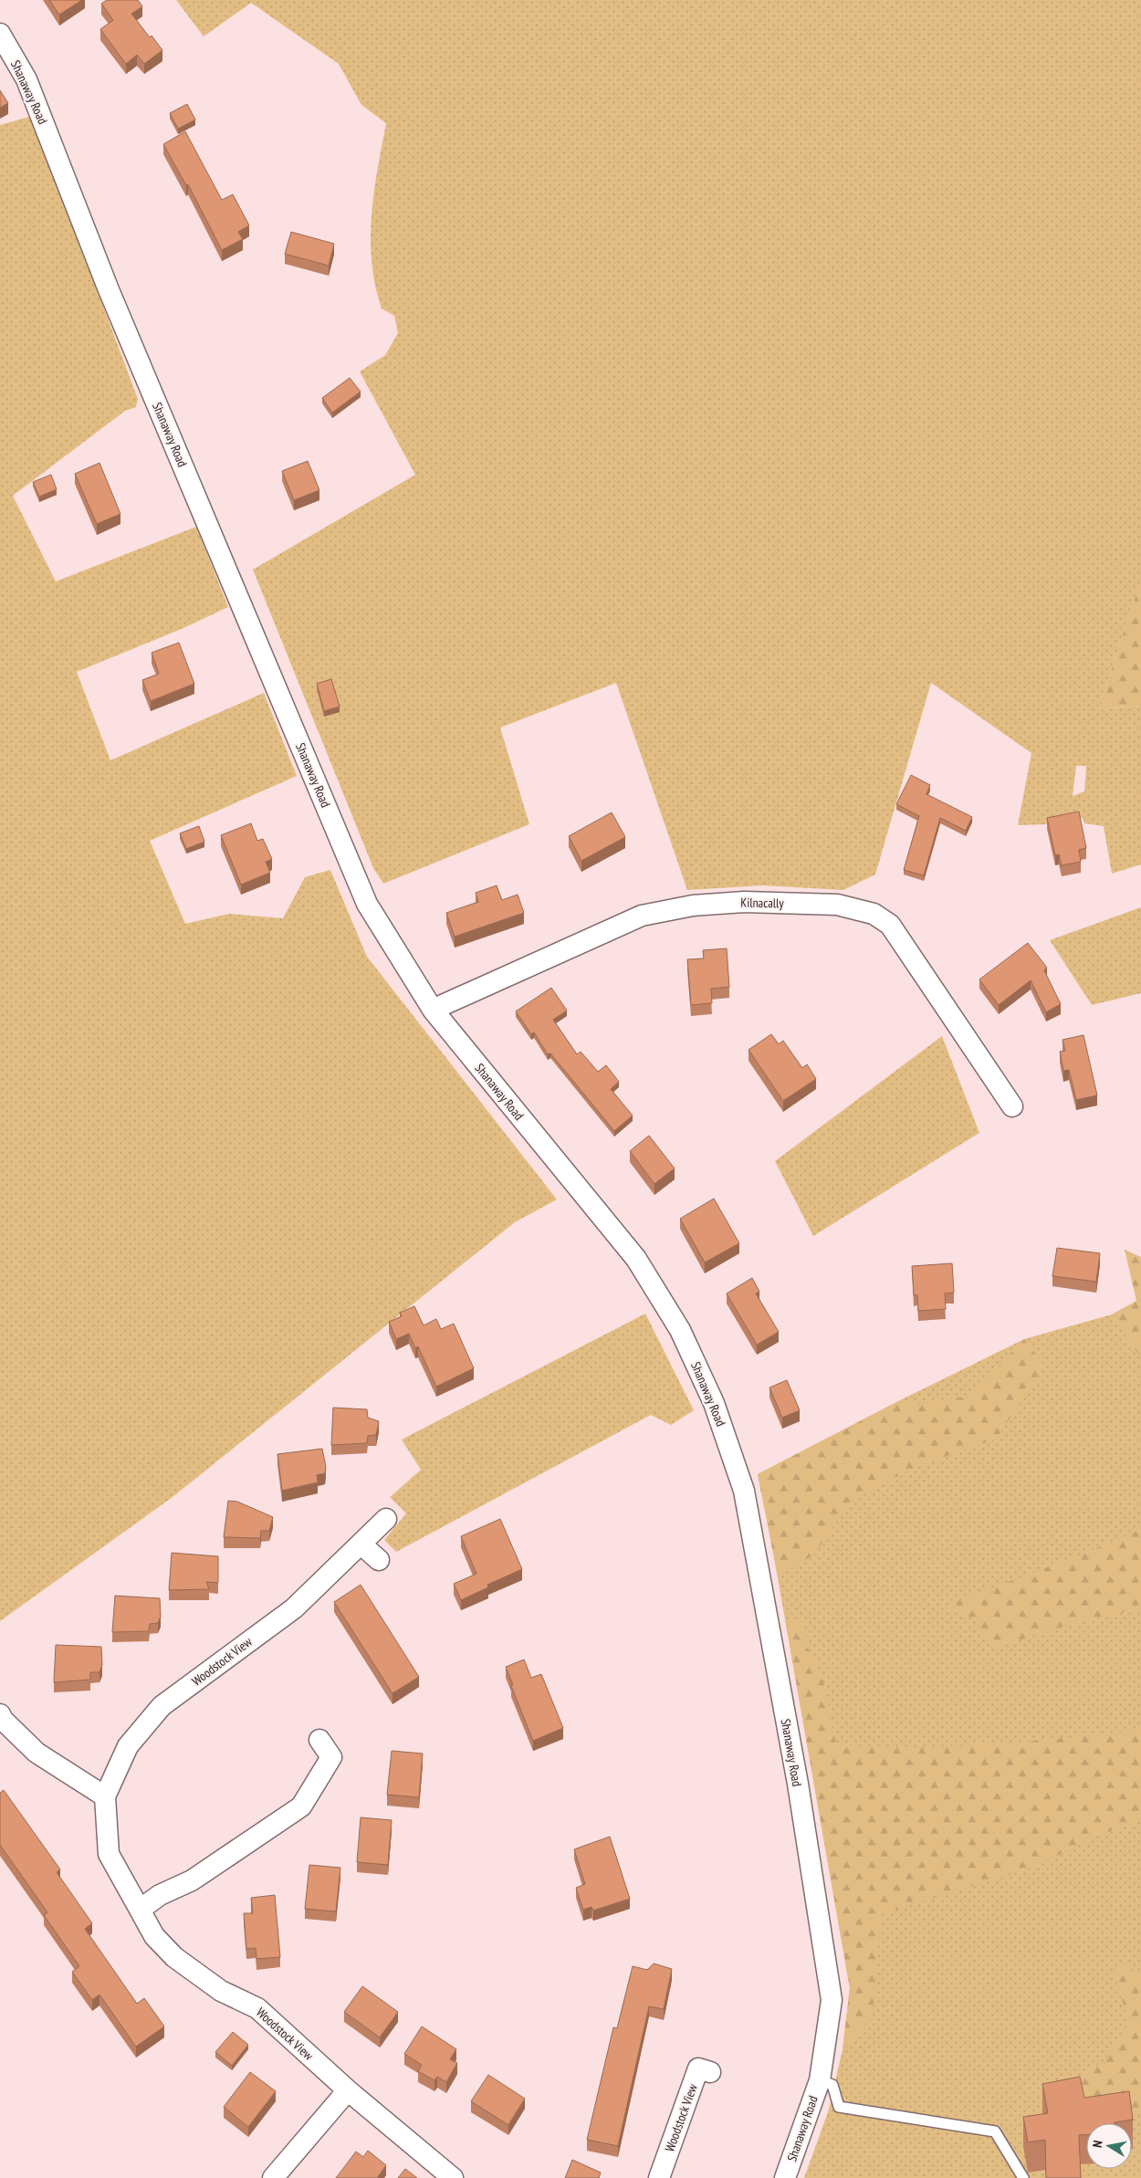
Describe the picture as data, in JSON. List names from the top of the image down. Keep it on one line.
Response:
{"streets":{"street":["Shanaway Road","Kilnacally","Woodstock View"]},"crossings":[["Shanaway Road","Kilnacally"]],"north":"left"}
